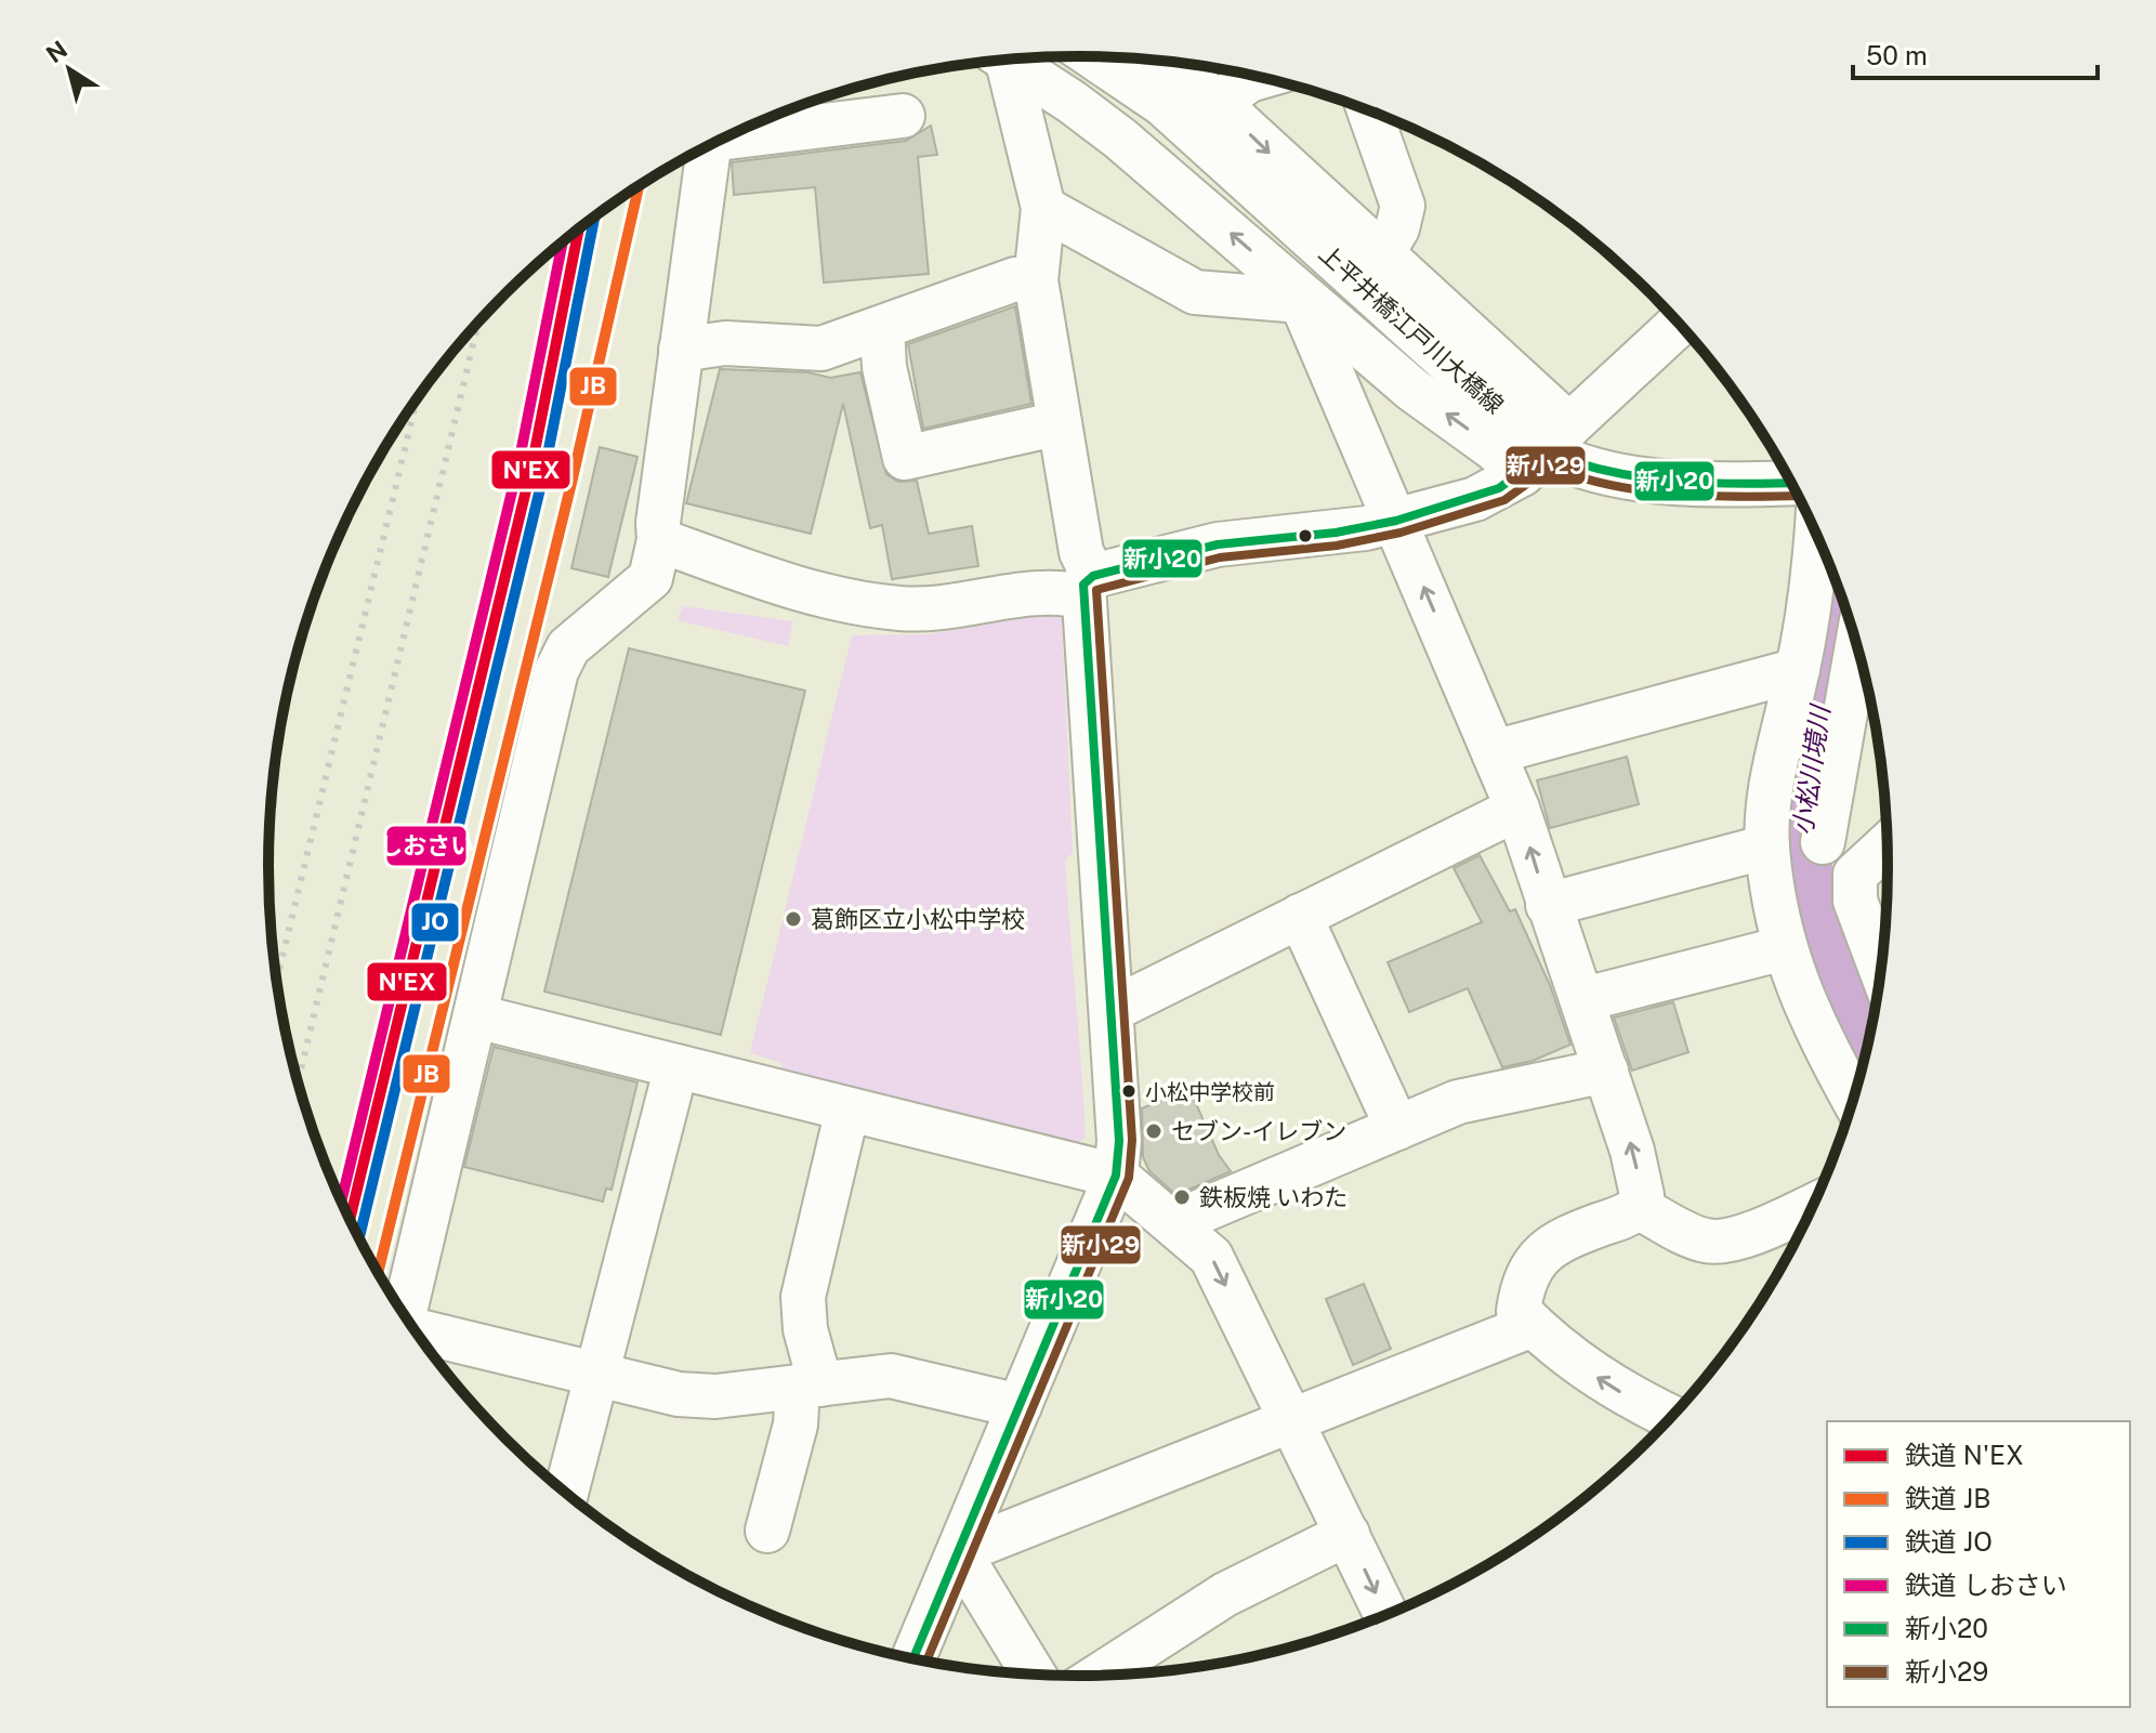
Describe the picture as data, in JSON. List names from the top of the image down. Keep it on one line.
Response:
{"streets":{"street":["上平井橋江戸川大橋線"]},"water":["小松川境川"],"places":["葛飾区立小松中学校","小松中学校前","セブン-イレブン","鉄板焼 いわた"],"lines":["rail line JB","rail line JO","rail line N'EX","rail line しおさい","transit line 新小20","transit line 新小29"],"legend":["鉄道 N'EX","鉄道 JB","鉄道 JO","鉄道 しおさい","新小20","新小29"],"scale_bar":"50 m","north":"top left"}
